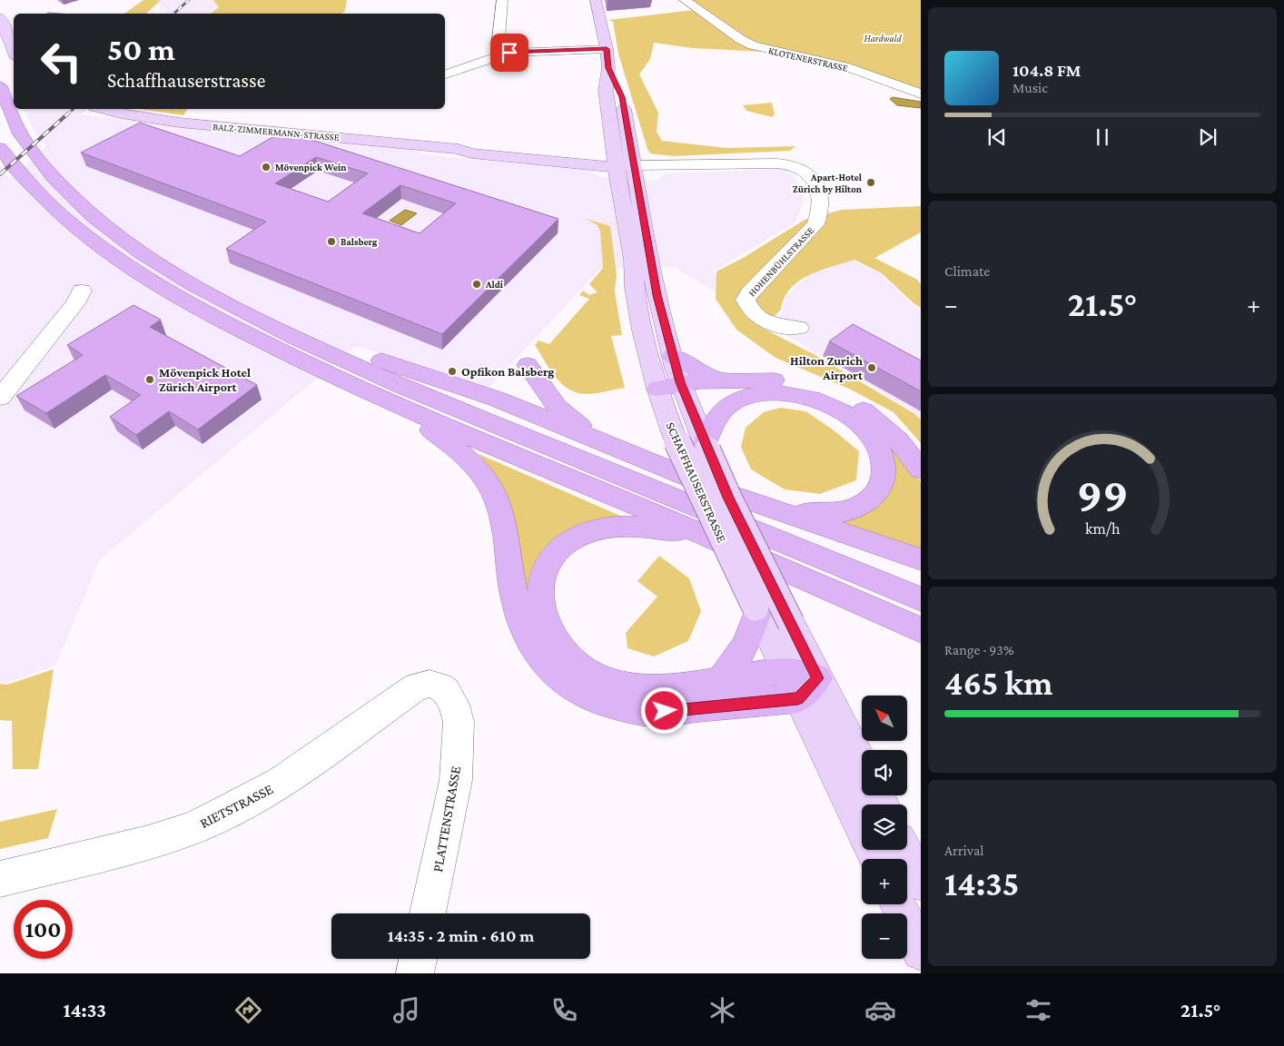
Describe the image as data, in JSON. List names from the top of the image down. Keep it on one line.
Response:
{"streets":{"main road":["BALZ-ZIMMERMANN-STRASSE","SCHAFFHAUSERSTRASSE"],"street":["KLOTENERSTRASSE","HOHENBÜHLSTRASSE","RIETSTRASSE","PLATTENSTRASSE"]},"crossings":[["BALZ-ZIMMERMANN-STRASSE","HOHENBÜHLSTRASSE"],["BALZ-ZIMMERMANN-STRASSE","SCHAFFHAUSERSTRASSE"],["HOHENBÜHLSTRASSE","SCHAFFHAUSERSTRASSE"],["RIETSTRASSE","PLATTENSTRASSE"]],"parks":["Hardwald"],"places":["Mövenpick Wein","Apart-Hotel Zürich by Hilton","Balsberg","Aldi","Hilton Zurich Airport","Opfikon Balsberg","Mövenpick Hotel Zürich Airport"],"north":"top left","page":{"turn":["50 m","Schaffhauserstrasse"],"song":["104.8 FM","Music"],"tile":["Climate",["Range · 93%","465 km"],["Arrival","14:35"]],"heat":["−","21.5°","+"],"map_buttons":["+","−"],"limit":"100","trip":"14:35 · 2 min · 610 m","tabs":["14:33","21.5°"],"gauge":["99","km/h"]}}
